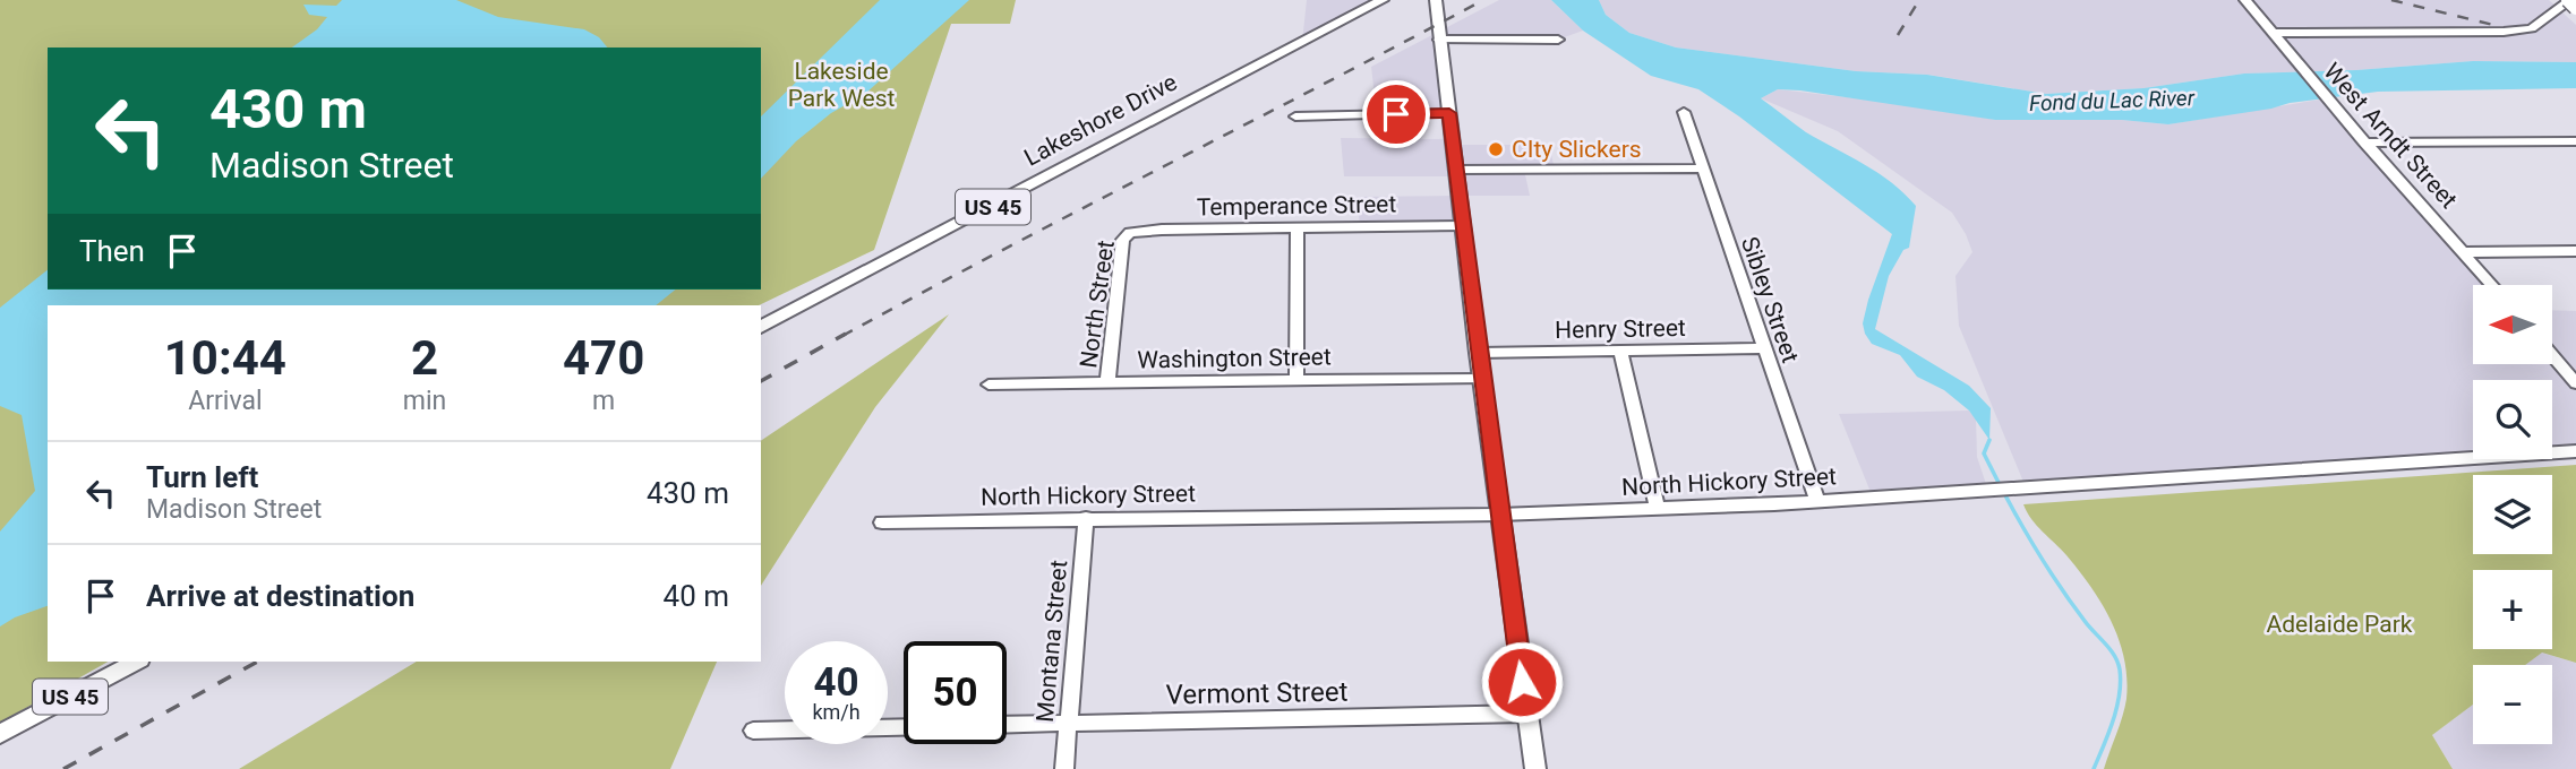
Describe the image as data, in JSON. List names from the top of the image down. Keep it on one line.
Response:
{"streets":{"main road":["Lakeshore Drive","US 45"],"street":["West Arndt Street","Temperance Street","Sibley Street","North Street","Henry Street","Washington Street","North Hickory Street","Montana Street","Vermont Street"]},"crossings":[["Temperance Street","North Street"],["Sibley Street","Henry Street"],["Sibley Street","North Hickory Street"],["North Street","Washington Street"],["North Hickory Street","Montana Street"],["Montana Street","Vermont Street"]],"water":["Fond du Lac River"],"parks":["Lakeside Park West","Adelaide Park"],"places":["CIty Slickers"],"north":"left","page":{"turn":["430 m","Madison Street"],"then":"Then","map_buttons":["+","−"],"eta":["10:44","Arrival","2","min","470","m"],"list":[{"name":"Turn left","note":"Madison Street","value":"430 m"},{"name":"Arrive at destination","value":"40 m"}],"speed":"40 km/h","limit":"50"}}
